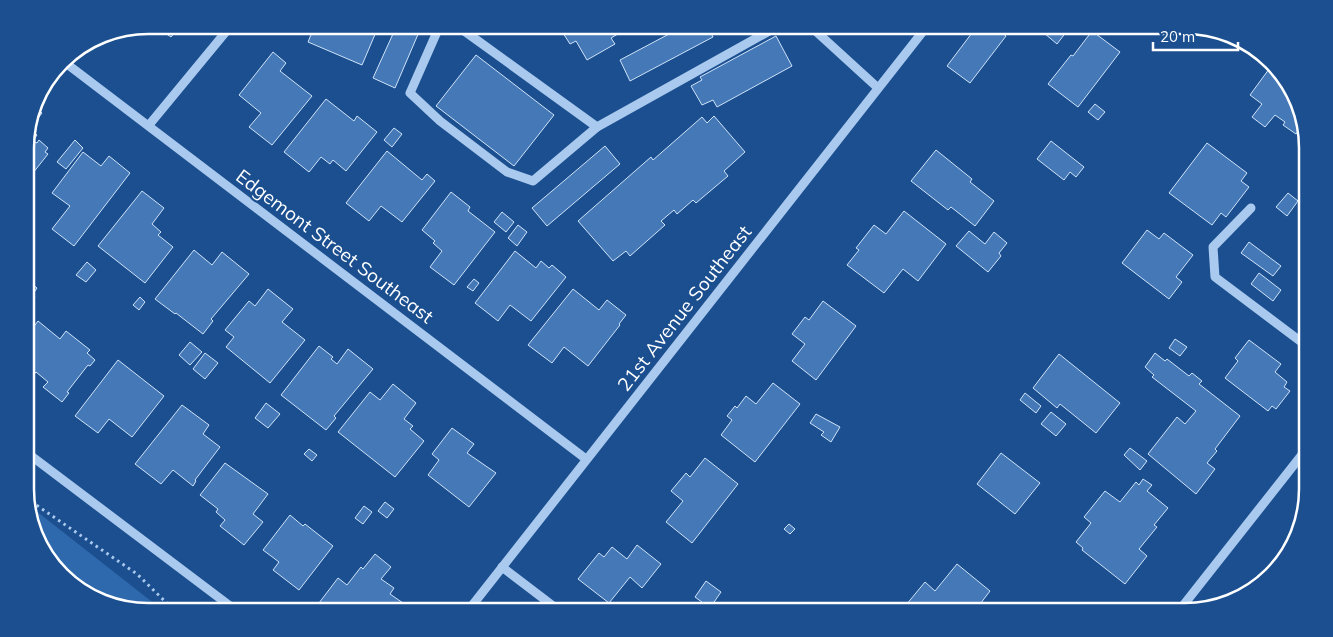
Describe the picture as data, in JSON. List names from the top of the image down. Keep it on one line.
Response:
{"streets":{"street":["Edgemont Street Southeast","21st Avenue Southeast"]},"crossings":[["Edgemont Street Southeast","21st Avenue Southeast"]],"scale_bar":"20 m"}
